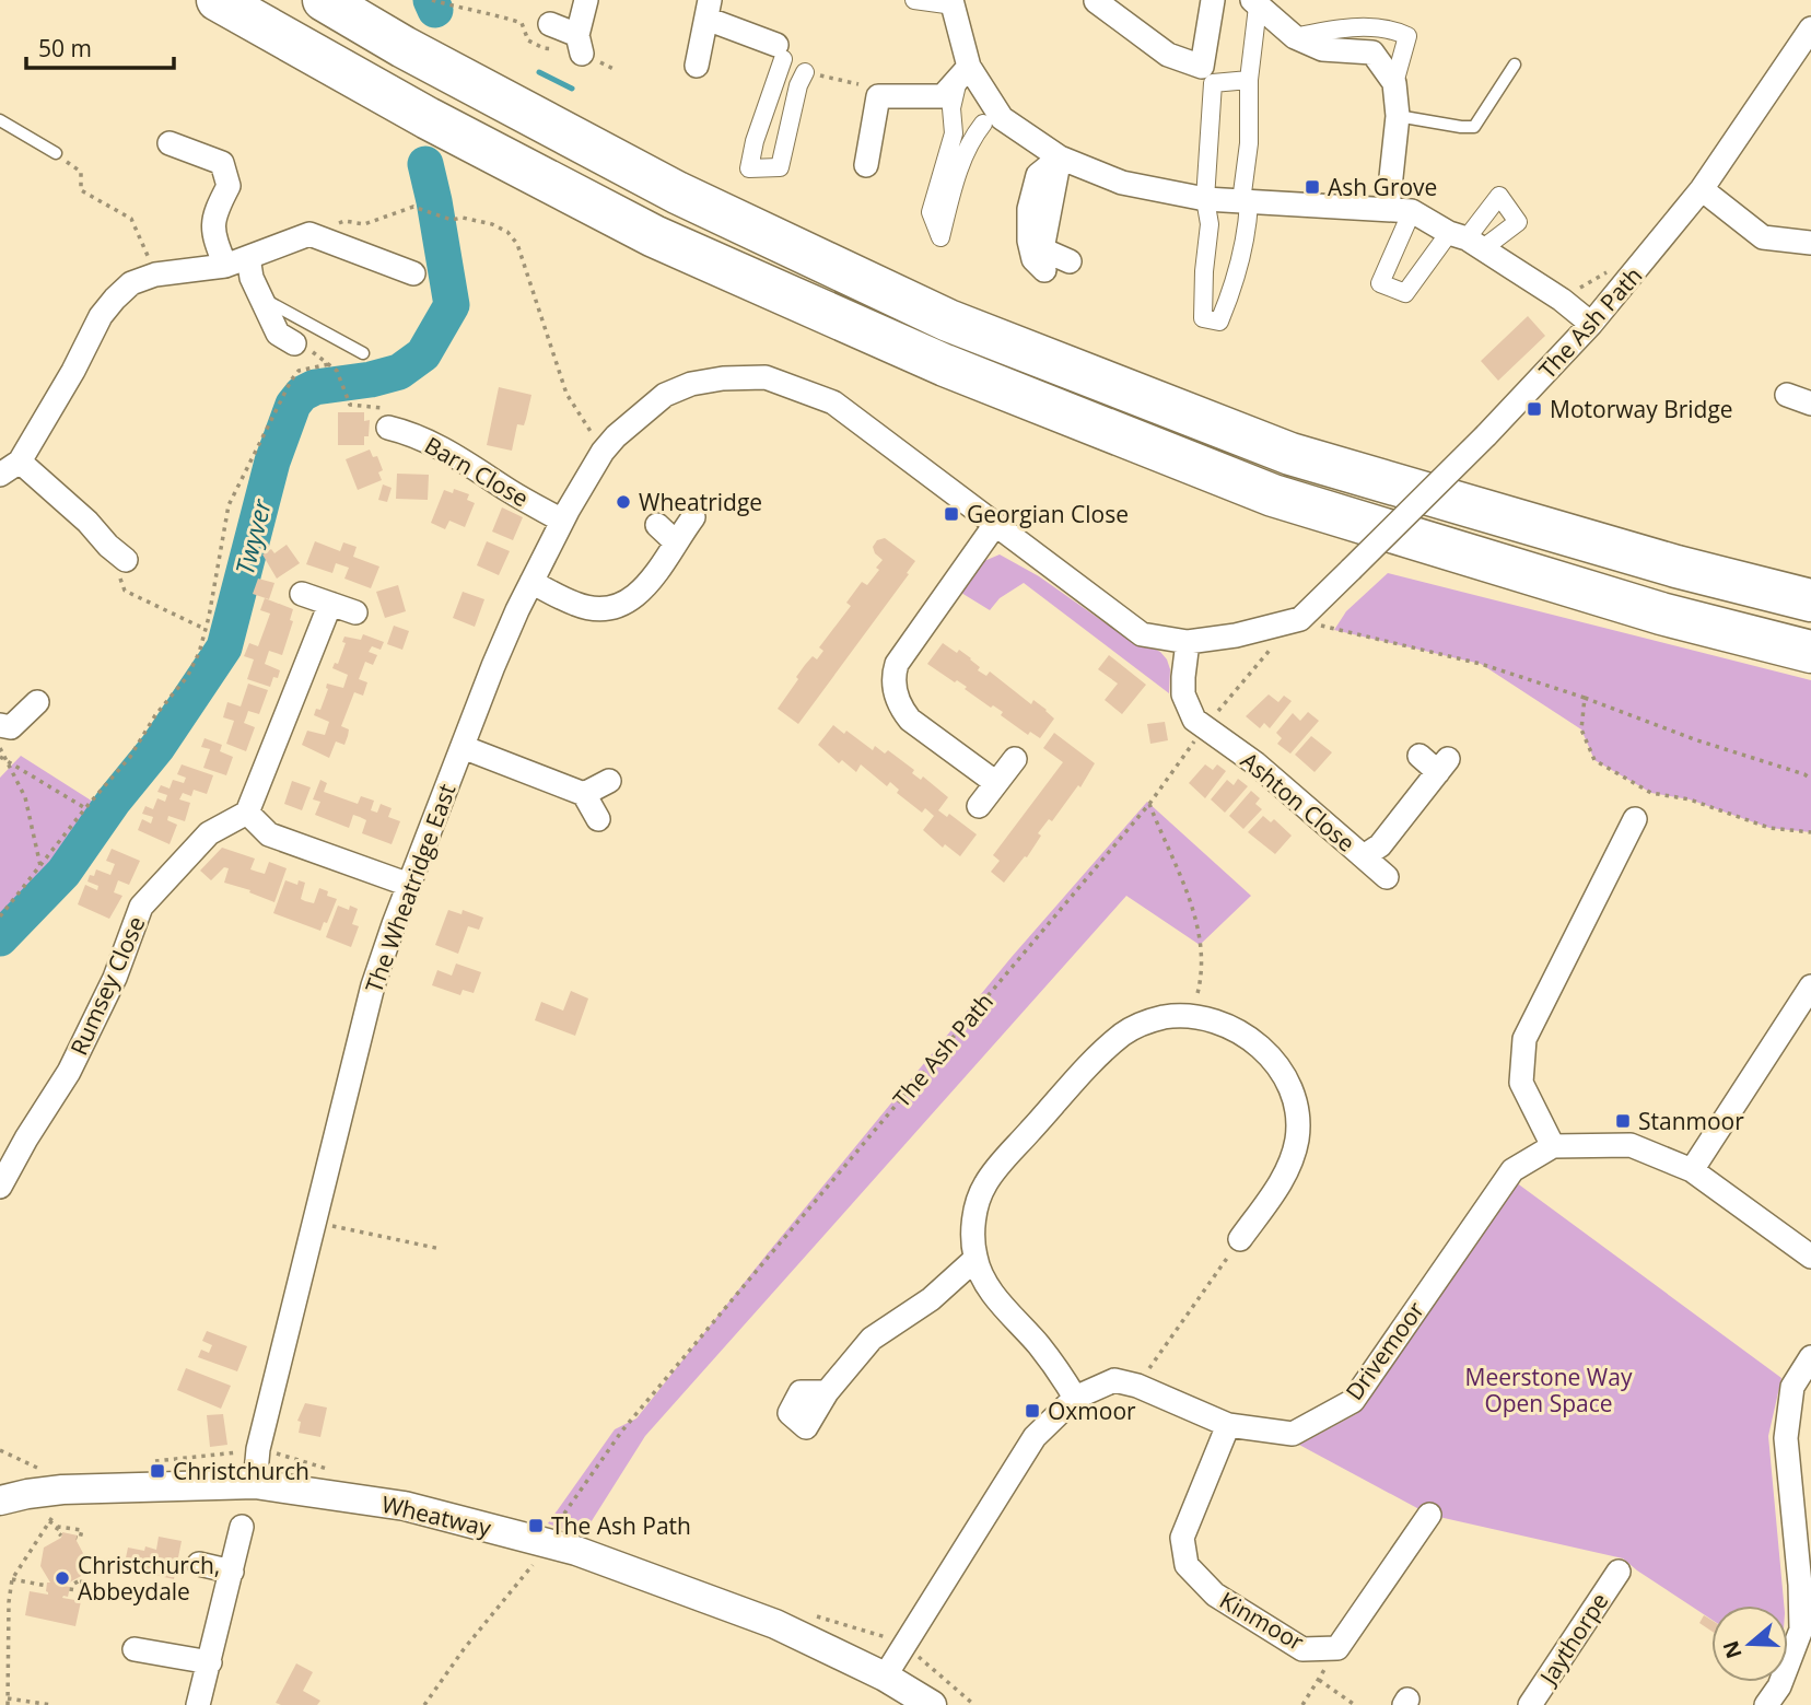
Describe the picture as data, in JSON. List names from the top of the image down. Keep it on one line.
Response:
{"streets":{"street":["The Ash Path","Barn Close","Ashton Close","The Wheatridge East","Rumsey Close","Drivemoor","Wheatway","Kinmoor","Jaythorpe"]},"crossings":[["The Ash Path","Ashton Close"],["The Ash Path","Wheatway"],["Barn Close","The Wheatridge East"],["The Wheatridge East","Wheatway"],["Drivemoor","Wheatway"],["Drivemoor","Kinmoor"]],"water":["Twyver"],"parks":["Meerstone Way Open Space"],"places":{"transit":["Ash Grove","Motorway Bridge","Georgian Close","Stanmoor","Oxmoor","Christchurch","The Ash Path"],"other":["Wheatridge","Christchurch, Abbeydale"]},"scale_bar":"50 m","north":"left"}
